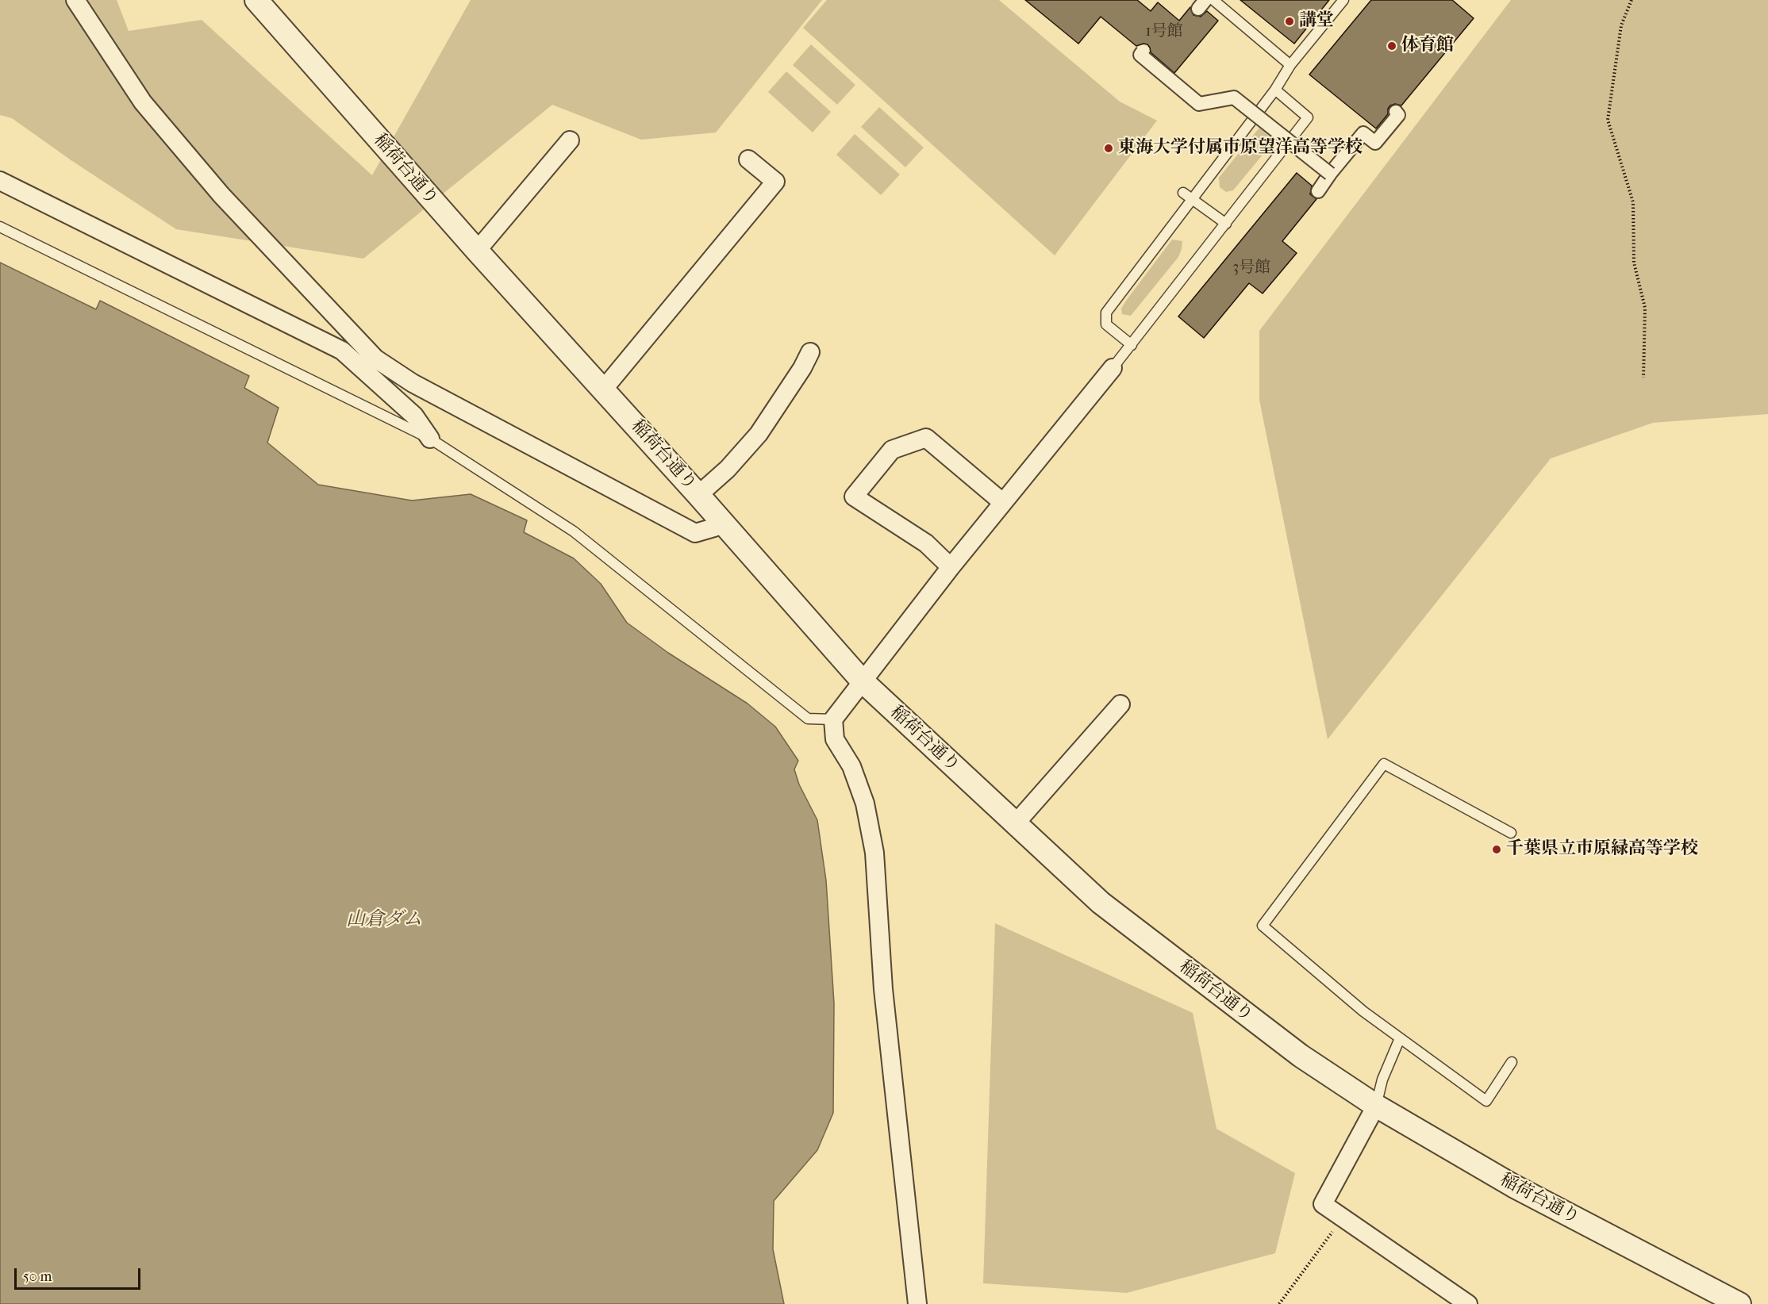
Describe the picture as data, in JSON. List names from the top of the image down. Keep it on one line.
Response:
{"streets":{"street":["稲荷台通り"]},"water":["山倉ダム"],"places":["講堂","体育館","東海大学付属市原望洋高等学校","千葉県立市原緑高等学校"],"house_numbers":["1号館","3号館"],"scale_bar":"50 m"}
